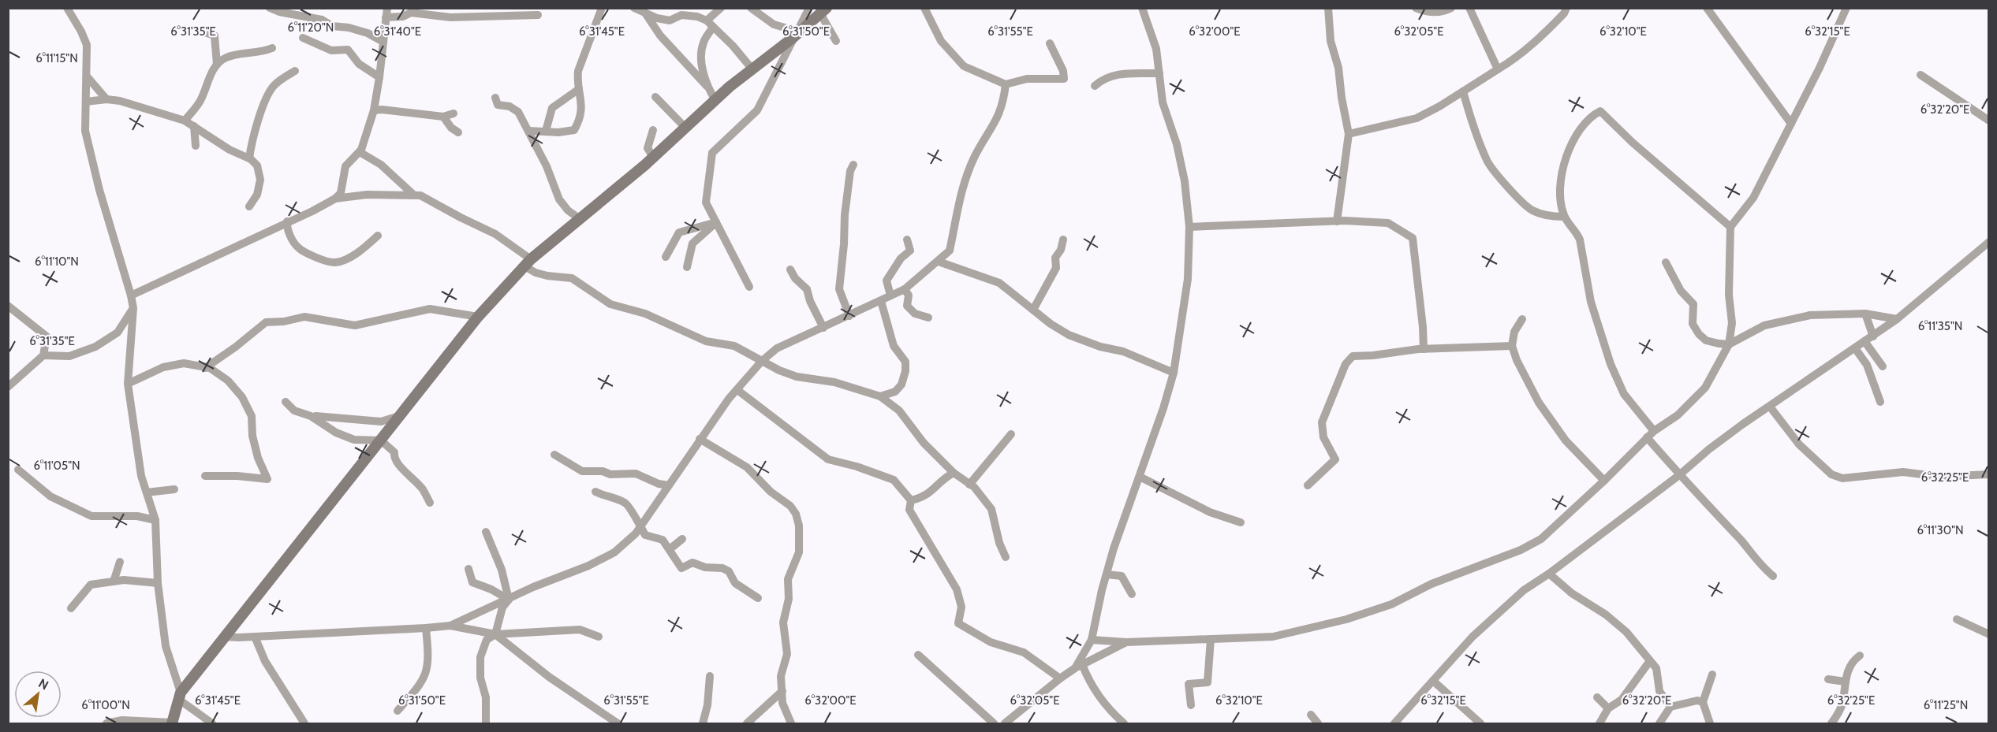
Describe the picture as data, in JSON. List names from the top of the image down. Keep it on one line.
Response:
{"north":"top right","coordinates":["6°11'20\"N","6°31'35\"E","6°31'40\"E","6°31'45\"E","6°31'50\"E","6°31'55\"E","6°32'00\"E","6°32'05\"E","6°32'10\"E","6°32'15\"E","6°11'15\"N","6°32'20\"E","6°11'10\"N","6°11'35\"N","6°11'05\"N","6°32'25\"E","6°11'30\"N","6°11'00\"N","6°11'25\"N"]}
